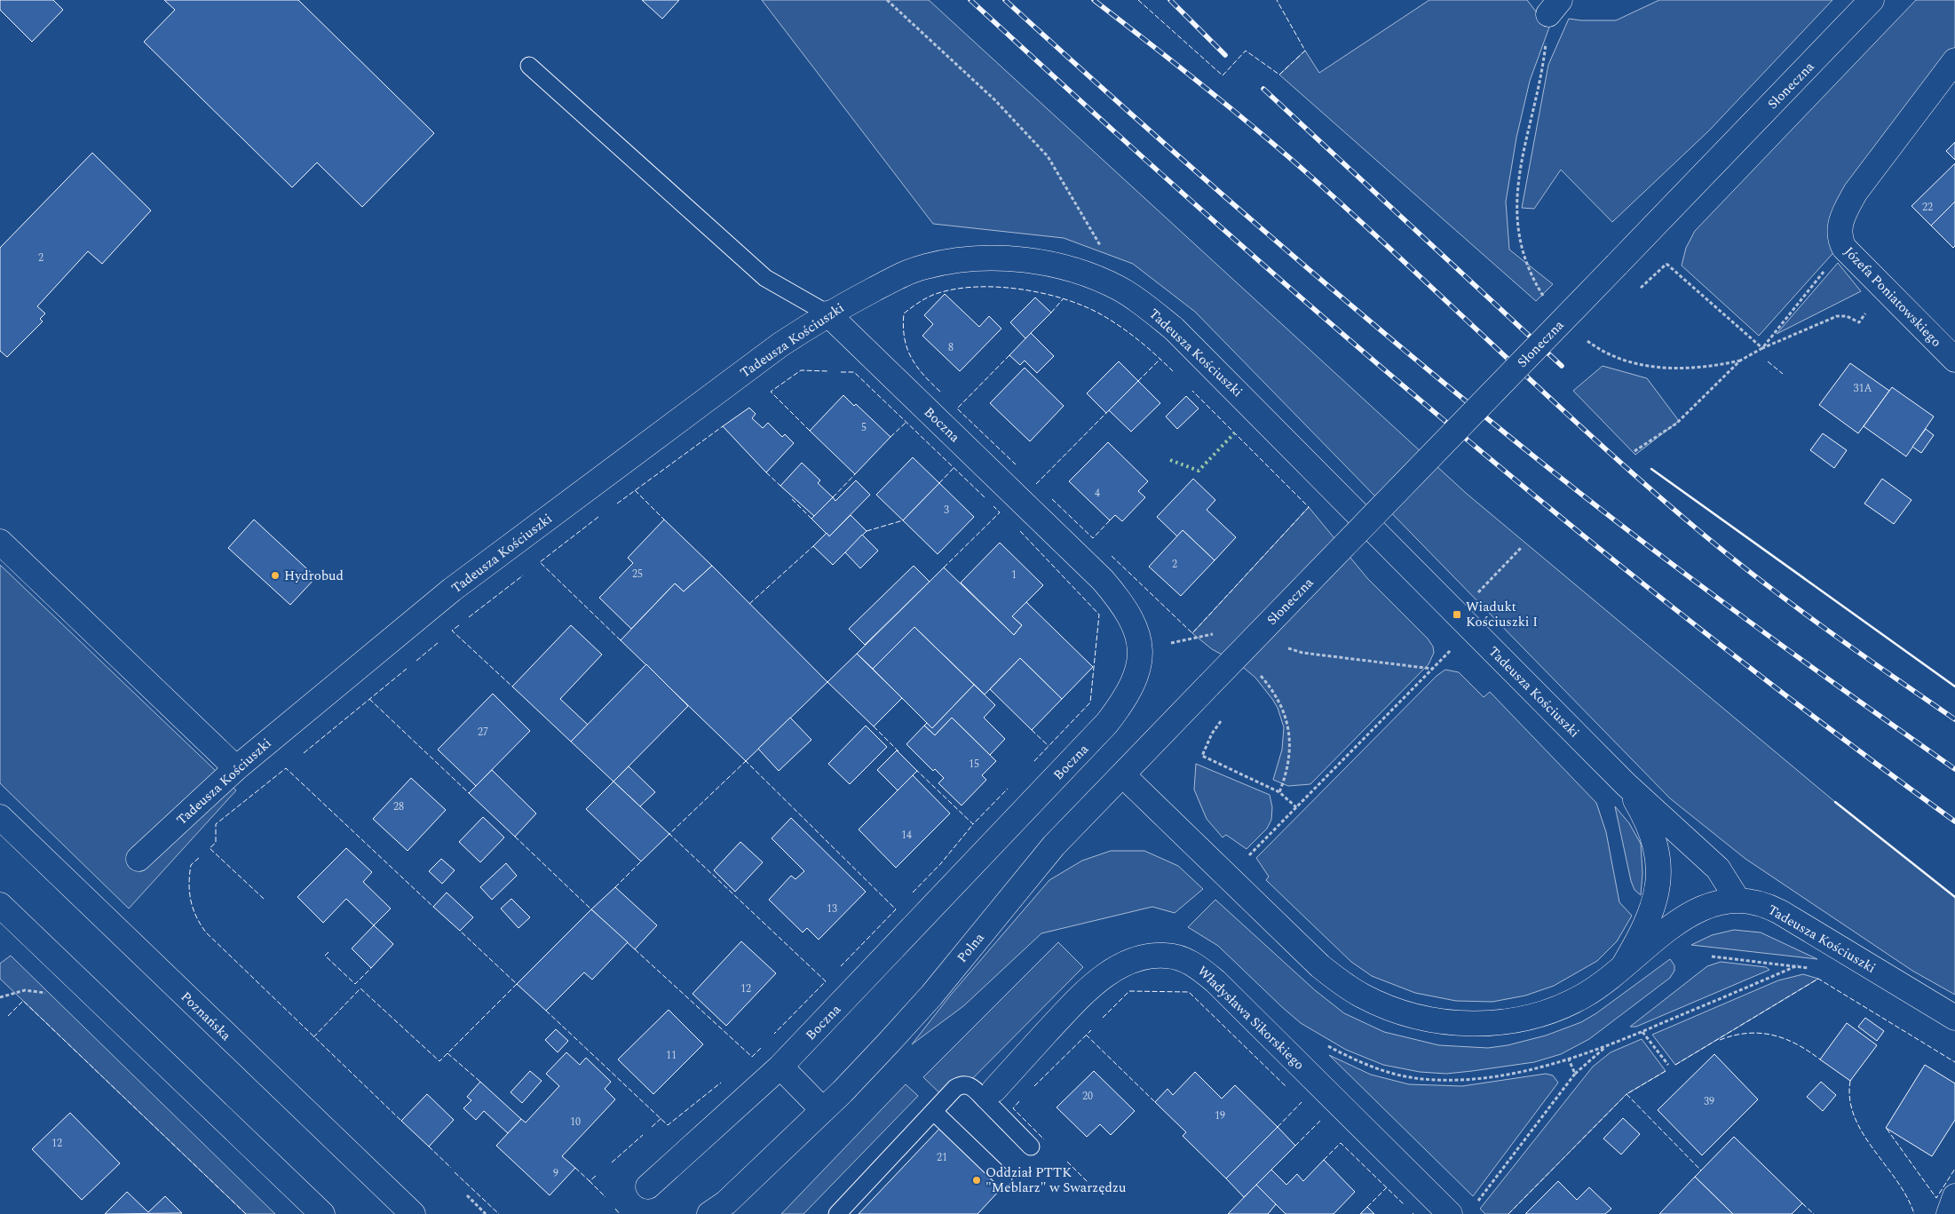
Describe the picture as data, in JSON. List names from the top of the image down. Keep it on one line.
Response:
{"streets":{"street":["Słoneczna","Józefa Poniatowskiego","Tadeusza Kościuszki","Boczna","Polna","Poznańska","Władysława Sikorskiego"]},"crossings":[["Słoneczna","Polna"],["Tadeusza Kościuszki","Boczna"]],"places":{"other":["Hydrobud","Oddział PTTK \"Meblarz\" w Swarzędzu"],"transit":["Wiadukt Kościuszki I"]},"house_numbers":["22","2","8","31A","5","4","3","2","25","1","27","15","28","14","13","12","11","20","39","19","10","12","21","9"]}
